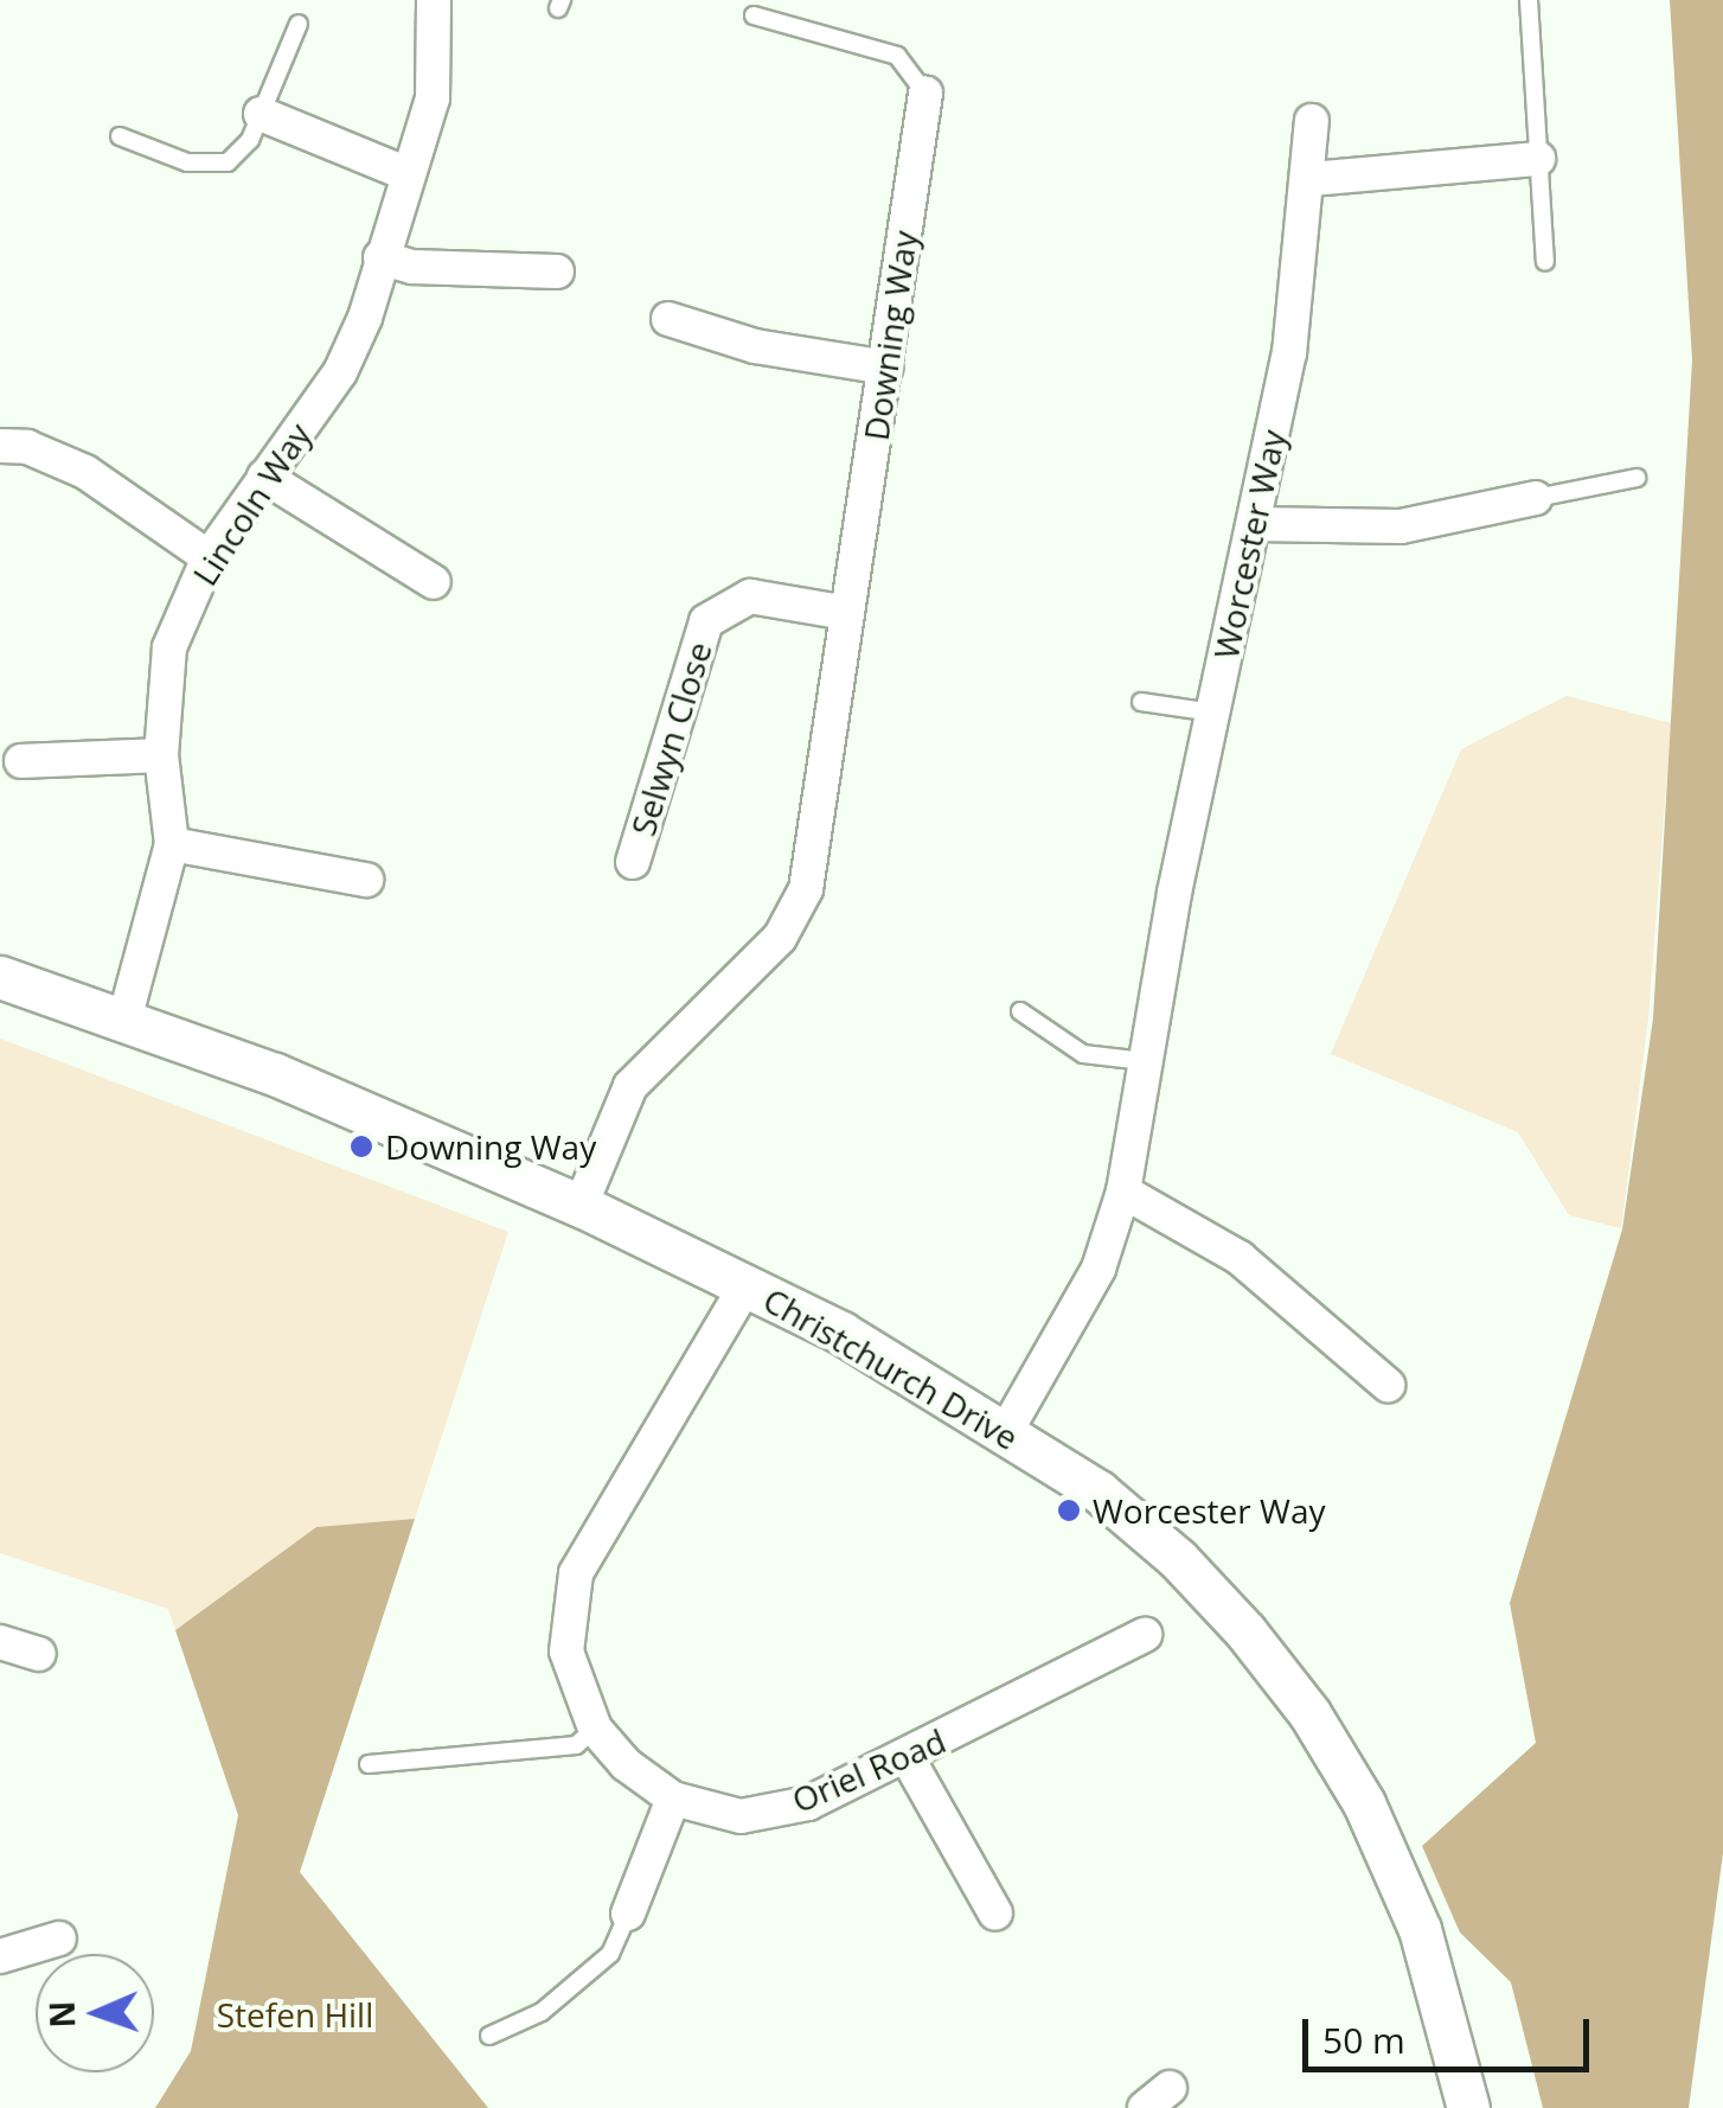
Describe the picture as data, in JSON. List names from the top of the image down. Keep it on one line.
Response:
{"streets":{"street":["Downing Way","Lincoln Way","Worcester Way","Selwyn Close","Christchurch Drive","Oriel Road"]},"crossings":[["Downing Way","Selwyn Close"],["Downing Way","Christchurch Drive"],["Lincoln Way","Christchurch Drive"],["Worcester Way","Christchurch Drive"],["Christchurch Drive","Oriel Road"]],"parks":["Stefen Hill"],"places":["Downing Way","Worcester Way"],"scale_bar":"50 m","north":"left"}
